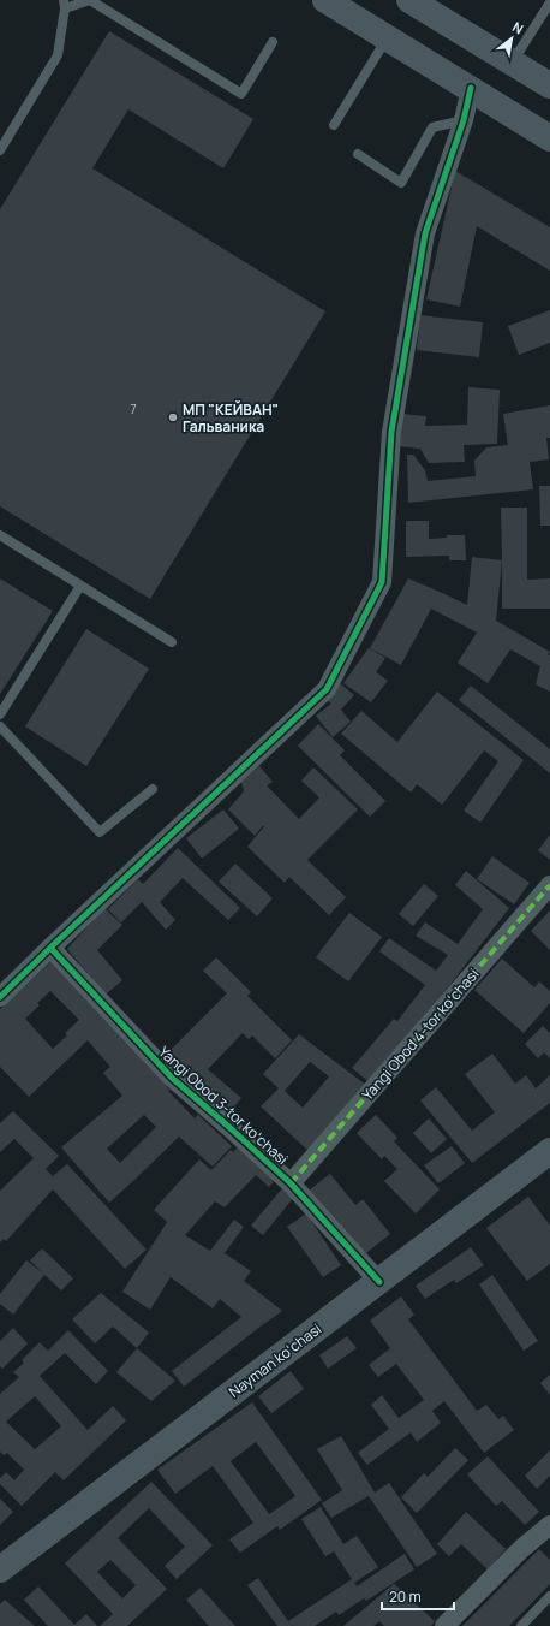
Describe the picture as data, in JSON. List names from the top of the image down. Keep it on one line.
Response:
{"streets":{"main road":["Nayman koʻchasi"],"street":["Yangi Obod 4-tor koʻchasi","Yangi Obod 3-tor koʻchasi"]},"crossings":[["Yangi Obod 4-tor koʻchasi","Yangi Obod 3-tor koʻchasi"],["Yangi Obod 3-tor koʻchasi","Nayman koʻchasi"]],"places":["МП \"КЕЙВАН\" Гальваника"],"house_numbers":["7"],"scale_bar":"20 m","north":"top right"}
